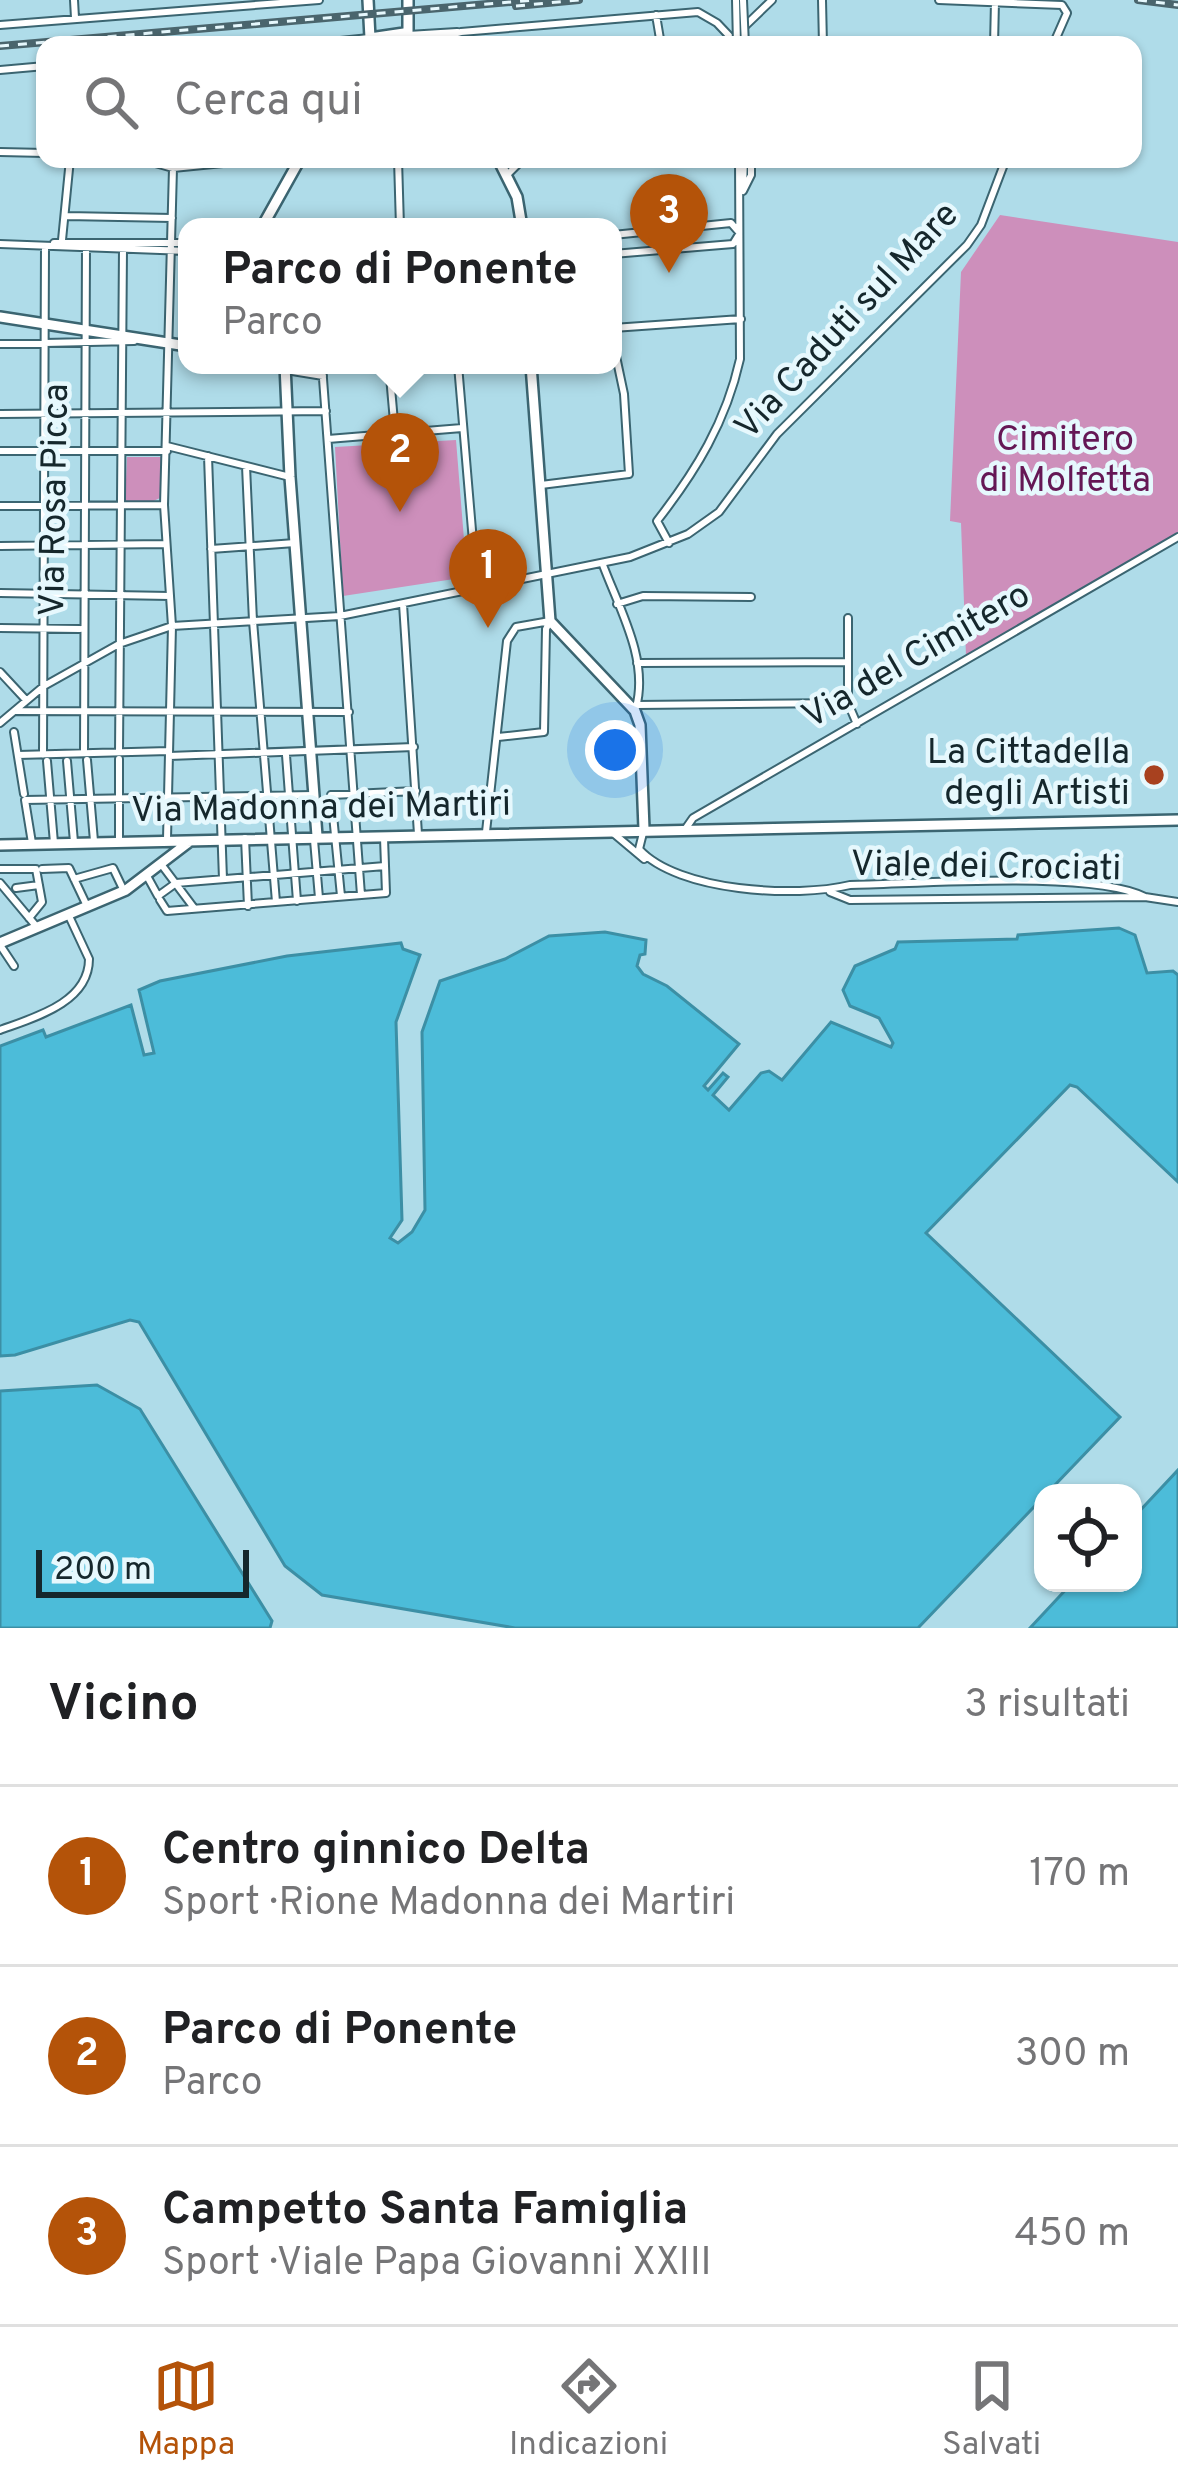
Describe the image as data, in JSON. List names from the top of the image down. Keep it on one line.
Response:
{"streets":{"street":["Via Caduti sul Mare","Via Rosa Picca","Via del Cimitero","Via Madonna dei Martiri","Viale dei Crociati"]},"crossings":[["Via Caduti sul Mare","Via Rosa Picca"],["Via Rosa Picca","Via Madonna dei Martiri"],["Via del Cimitero","Via Madonna dei Martiri"],["Via Madonna dei Martiri","Viale dei Crociati"]],"parks":["Cimitero di Molfetta"],"places":["La Cittadella degli Artisti"],"scale_bar":"200 m","page":{"search":"Cerca qui","pins":["3","2","1"],"popup":["Parco di Ponente","Parco"],"scale":"200 m","heading":["Vicino","3 risultati"],"list":[{"mark":"1","name":"Centro ginnico Delta","note":"Sport · Rione Madonna dei Martiri","value":"170 m"},{"mark":"2","name":"Parco di Ponente","note":"Parco","value":"300 m"},{"mark":"3","name":"Campetto Santa Famiglia","note":"Sport · Viale Papa Giovanni XXIII","value":"450 m"}],"nav":["Mappa","Indicazioni","Salvati"]}}
